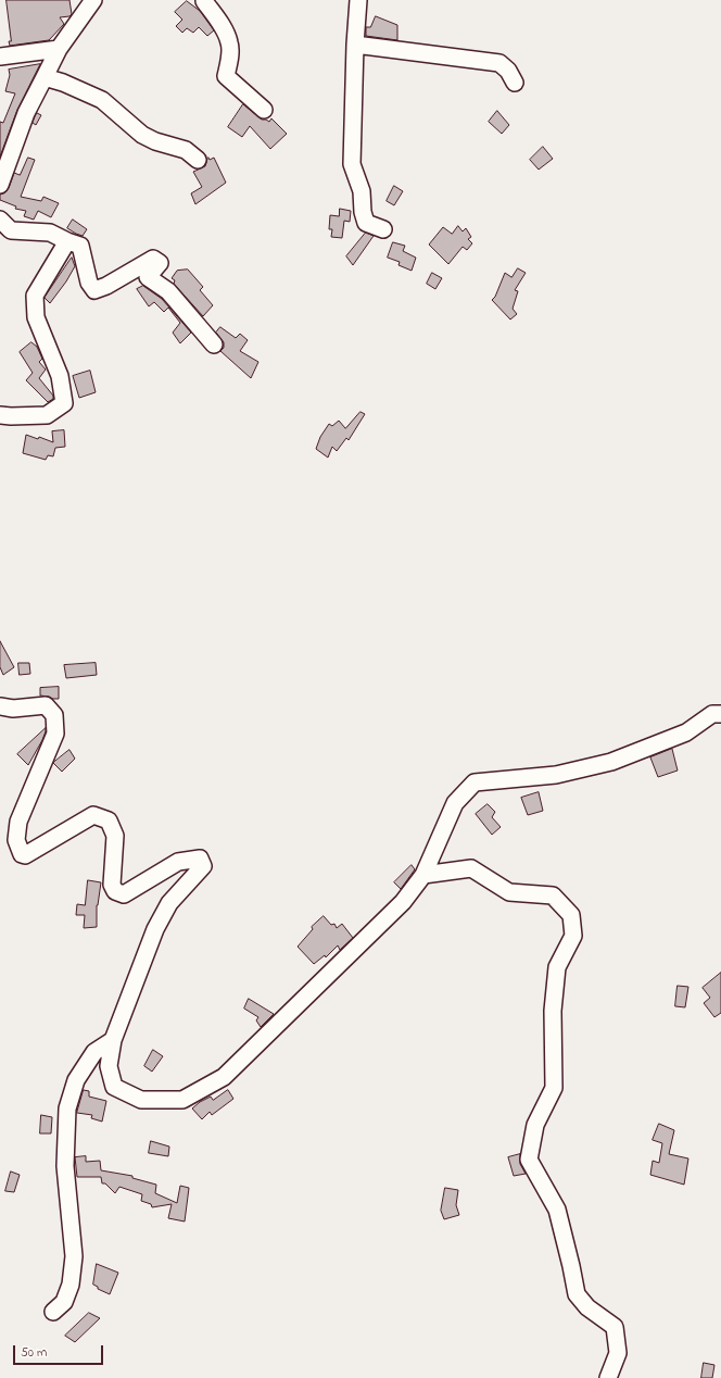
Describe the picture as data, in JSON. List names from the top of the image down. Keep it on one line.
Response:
{"scale_bar":"50 m"}
